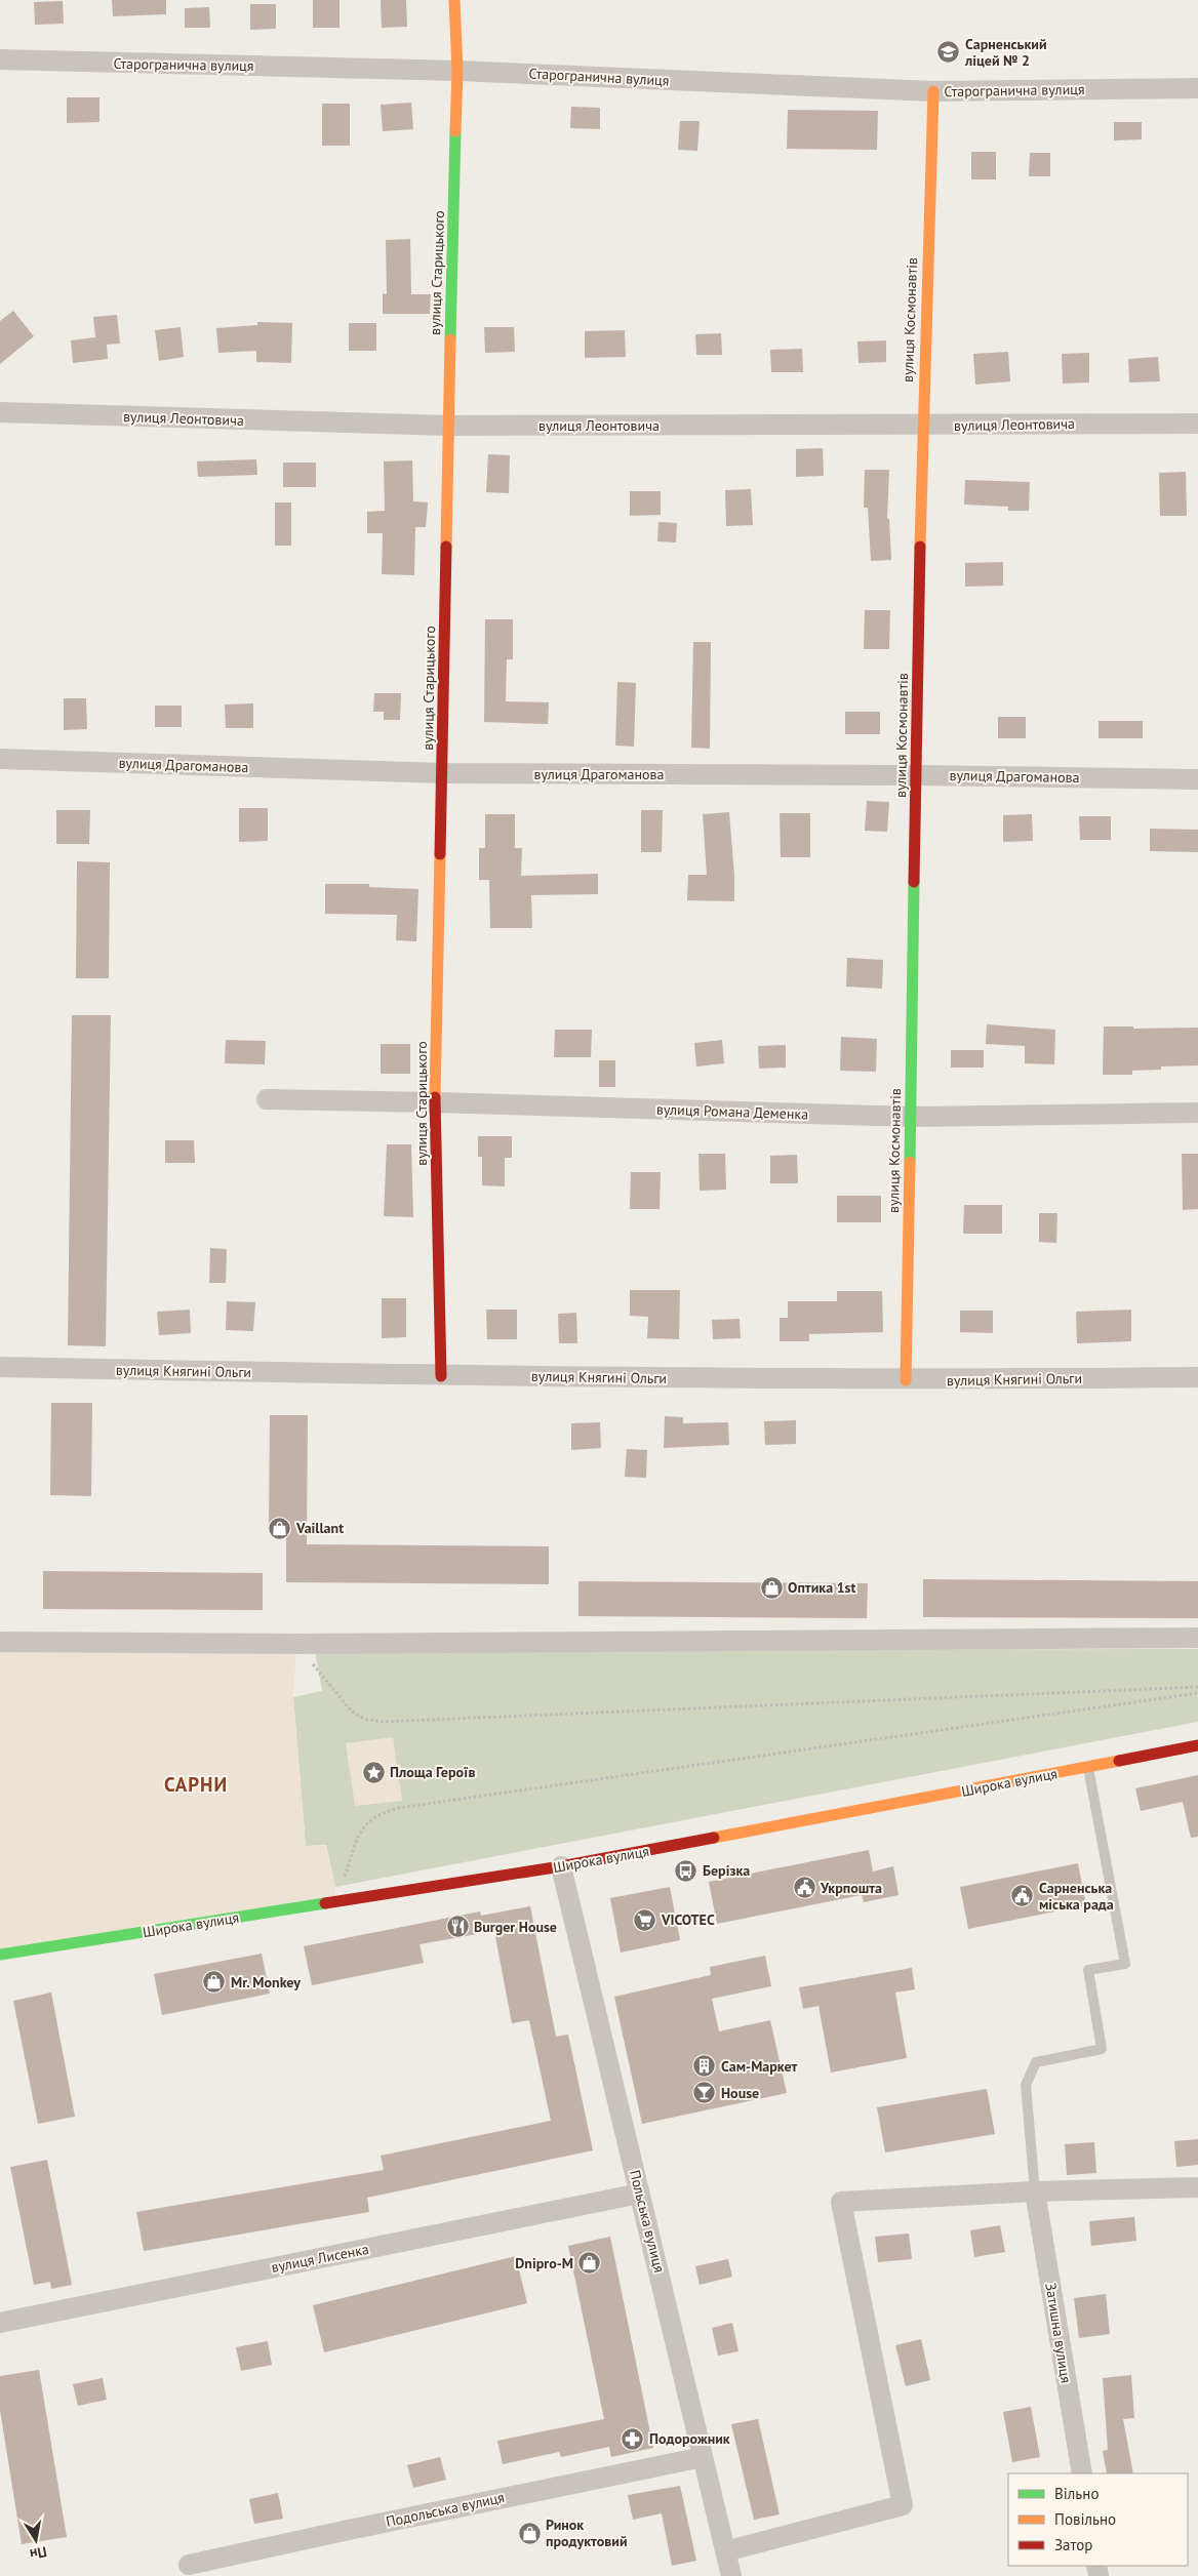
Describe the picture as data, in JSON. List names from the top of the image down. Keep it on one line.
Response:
{"streets":{"street":["Старогранична вулиця","вулиця Старицького","вулиця Космонавтів","вулиця Леонтовича","вулиця Драгоманова","вулиця Романа Деменка","вулиця Княгині Ольги","Широка вулиця","Польська вулиця","вулиця Лисенка","Затишна вулиця","Подольська вулиця"]},"crossings":[["Старогранична вулиця","вулиця Старицького"],["Старогранична вулиця","вулиця Космонавтів"],["вулиця Старицького","вулиця Леонтовича"],["вулиця Старицького","вулиця Драгоманова"],["вулиця Старицького","вулиця Романа Деменка"],["вулиця Старицького","вулиця Княгині Ольги"],["вулиця Космонавтів","вулиця Леонтовича"],["вулиця Космонавтів","вулиця Драгоманова"],["вулиця Космонавтів","вулиця Романа Деменка"],["вулиця Космонавтів","вулиця Княгині Ольги"],["Широка вулиця","Польська вулиця"],["Польська вулиця","вулиця Лисенка"],["Польська вулиця","Подольська вулиця"]],"districts":["САРНИ"],"places":{"school or university":["Сарненський ліцей № 2"],"shop":["Vaillant","Оптика 1st","Mr. Monkey","Dnipro-M","Ринок продуктовий"],"place":["Площа Героїв"],"bus stop":["Берізка"],"public building":["Укрпошта","Сарненська міська рада"],"supermarket":["VICOTEC"],"restaurant":["Burger House"],"building":["Сам-Маркет"],"bar":["House"],"pharmacy":["Подорожник"]},"legend":["Вільно","Повільно","Затор"],"north":"bottom"}
